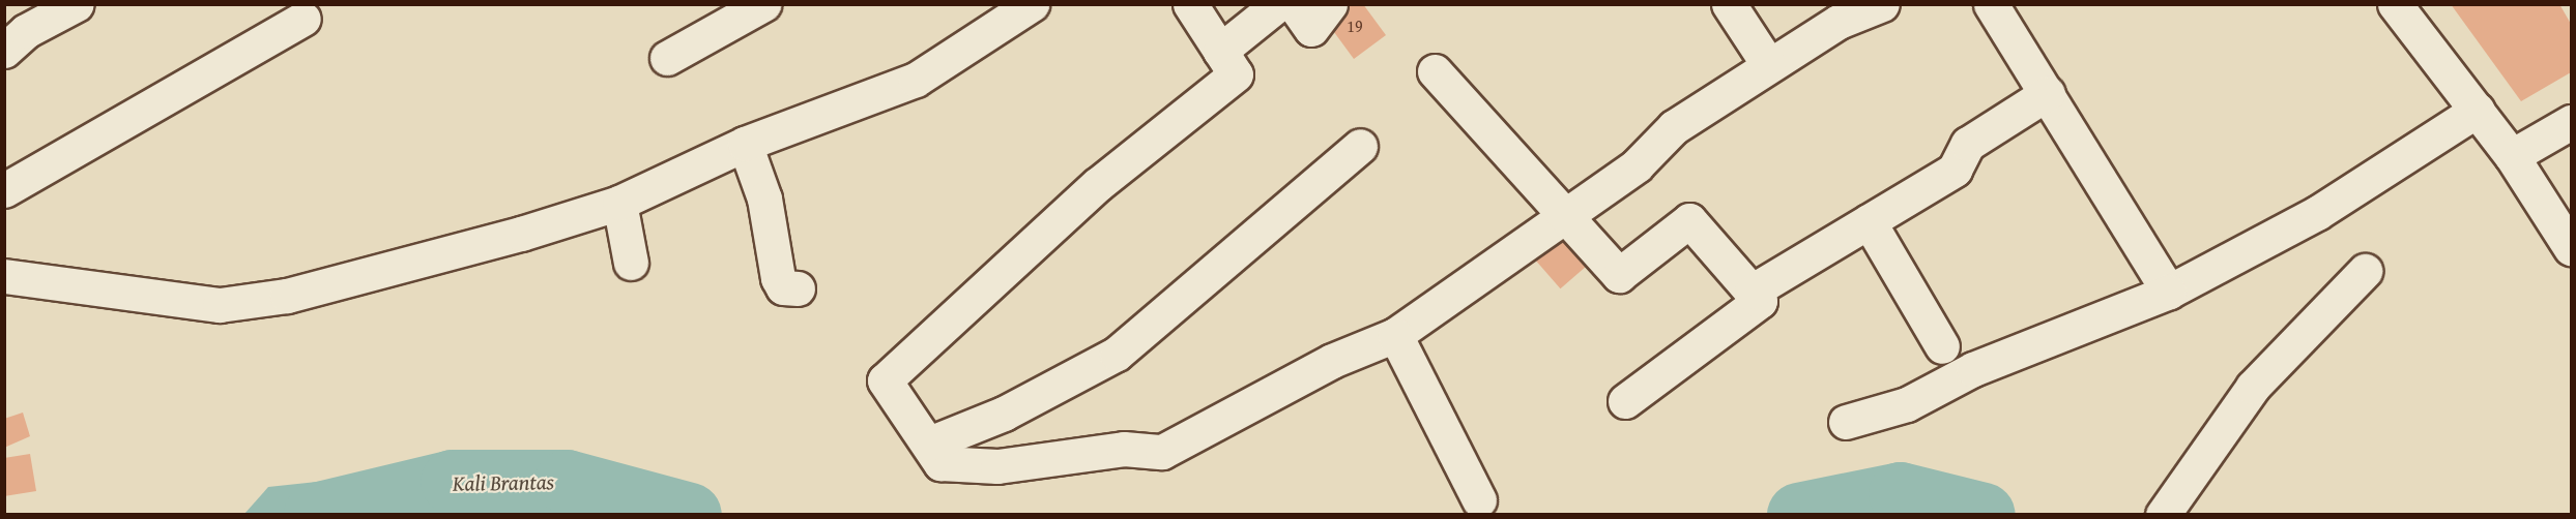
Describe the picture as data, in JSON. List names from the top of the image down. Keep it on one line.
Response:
{"water":["Kali Brantas"],"house_numbers":["19"]}
